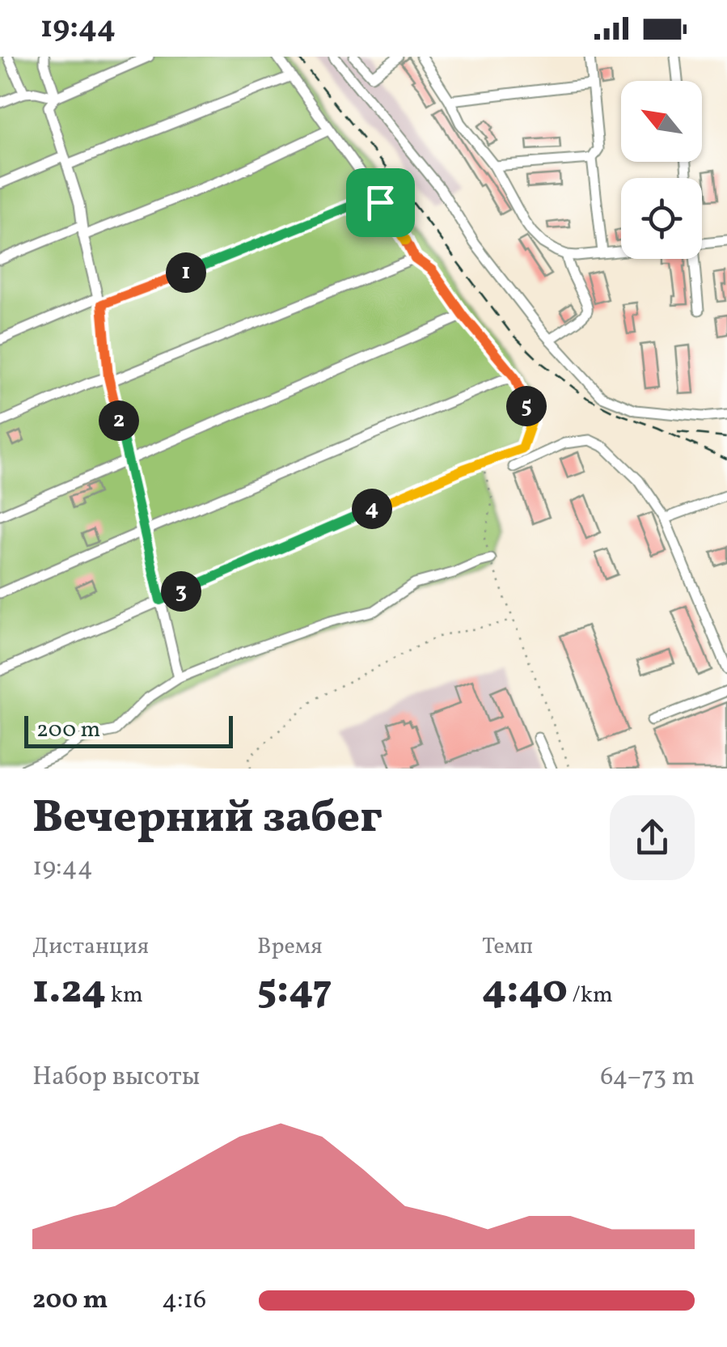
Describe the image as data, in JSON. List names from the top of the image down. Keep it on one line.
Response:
{"scale_bar":"200 m","north":"top left","page":{"status":"19:44","pins":["1","5","2","4","3"],"scale":"200 m","heading":["Вечерний забег","19:44"],"stats":[["Дистанция","1.24 km"],["Время","5:47"],["Темп","4:40 /km"]],"chart":["Набор высоты","64–73 m"],"list":[{"name":"200 m","note":"4:16"}]}}
